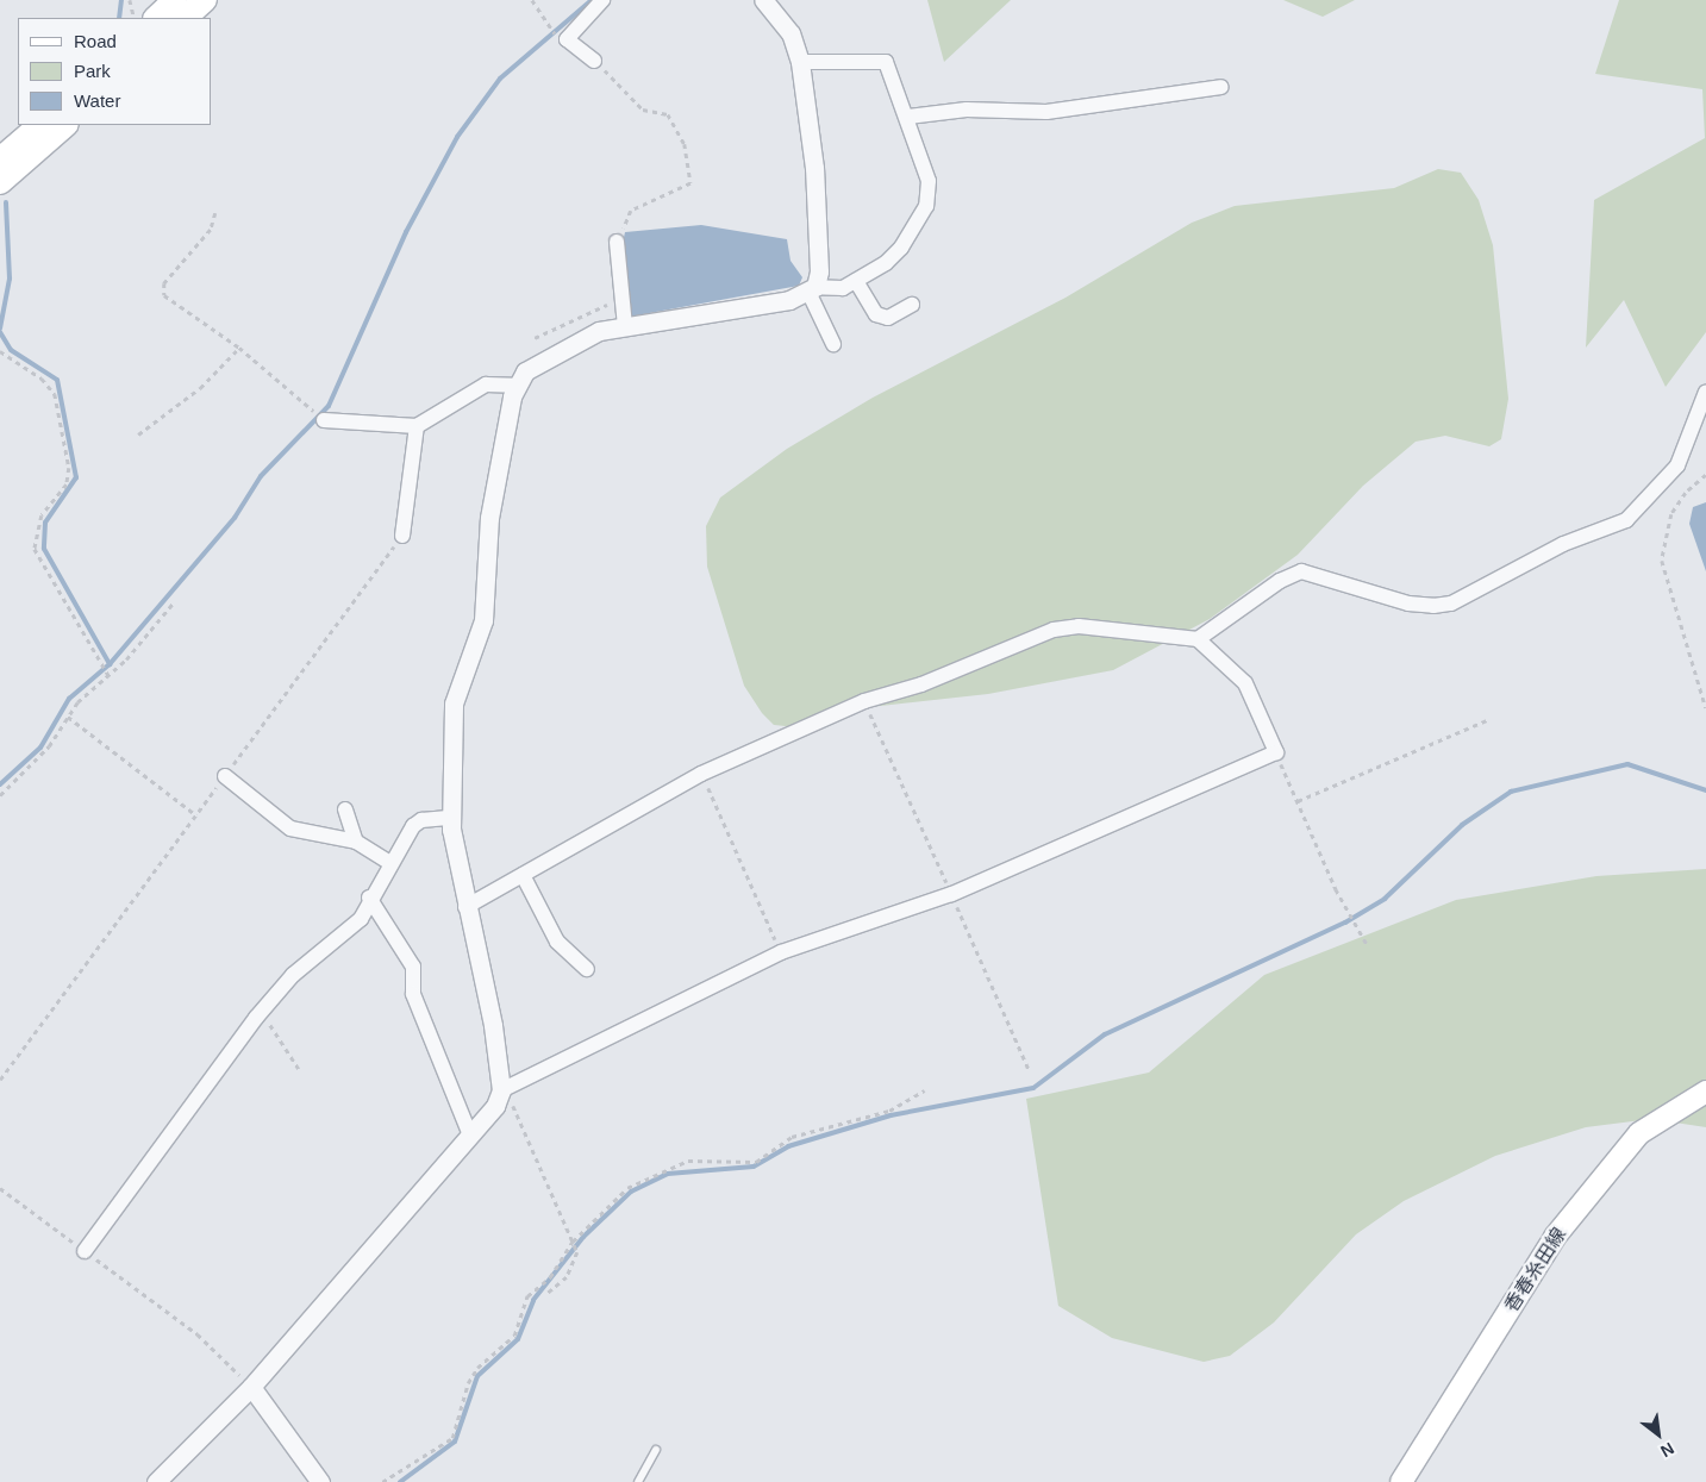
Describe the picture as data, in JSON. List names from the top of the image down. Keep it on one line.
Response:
{"streets":{"main road":["香春糸田線"]},"legend":["Road","Park","Water"],"north":"bottom right"}
